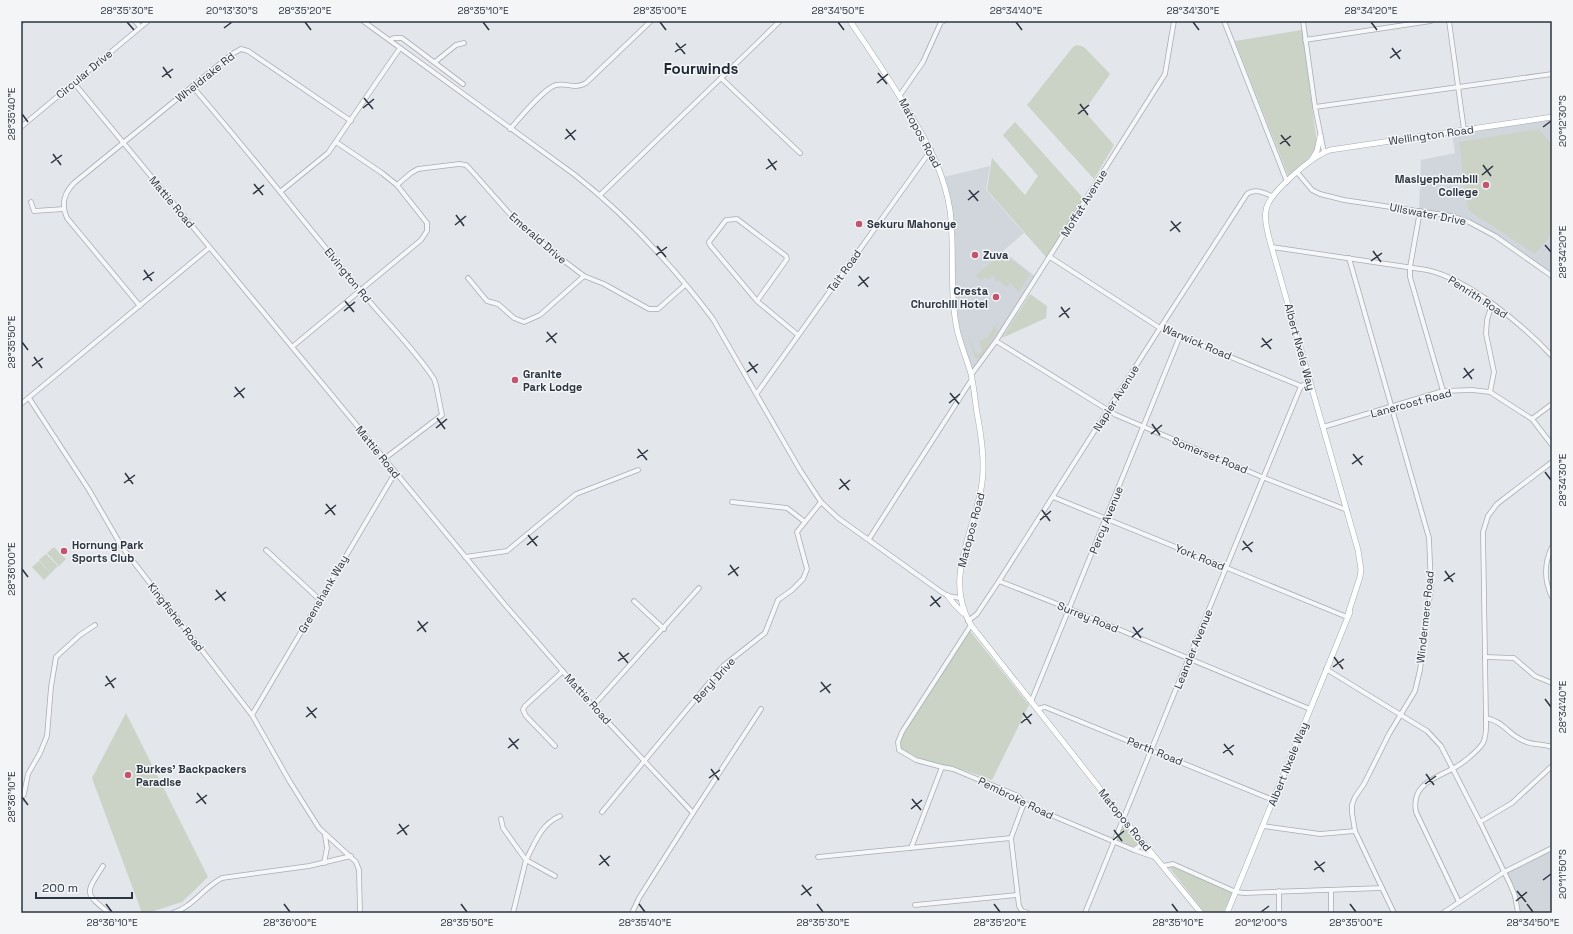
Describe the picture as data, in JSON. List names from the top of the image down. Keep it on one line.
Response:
{"streets":{"main road":["Matopos Road","Wellington Road","Albert Nxele Way"],"street":["Circular Drive","Wheldrake Rd","Mattie Road","Moffat Avenue","Ullswater Drive","Emerald Drive","Tait Road","Elvington Rd","Penrith Road","Warwick Road","Napier Avenue","Lanercost Road","Somerset Road","Percy Avenue","York Road","Greenshank Way","Kingfisher Road","Surrey Road","Windermere Road","Leander Avenue","Beryl Drive","Perth Road","Pembroke Road"]},"crossings":[["Circular Drive","Mattie Road"],["Wheldrake Rd","Mattie Road"],["Wheldrake Rd","Elvington Rd"],["Matopos Road","Moffat Avenue"],["Matopos Road","Tait Road"],["Matopos Road","Napier Avenue"],["Matopos Road","Percy Avenue"],["Matopos Road","Leander Avenue"],["Matopos Road","Perth Road"],["Matopos Road","Pembroke Road"],["Wellington Road","Albert Nxele Way"],["Mattie Road","Elvington Rd"],["Mattie Road","Greenshank Way"],["Mattie Road","Beryl Drive"],["Moffat Avenue","Warwick Road"],["Moffat Avenue","Somerset Road"],["Ullswater Drive","Albert Nxele Way"],["Penrith Road","Albert Nxele Way"],["Penrith Road","Windermere Road"],["Warwick Road","Napier Avenue"],["Warwick Road","Percy Avenue"],["Warwick Road","Leander Avenue"],["Albert Nxele Way","Napier Avenue"],["Albert Nxele Way","Lanercost Road"],["Albert Nxele Way","Somerset Road"],["Albert Nxele Way","York Road"],["Albert Nxele Way","Surrey Road"],["Albert Nxele Way","Perth Road"],["Napier Avenue","Somerset Road"],["Napier Avenue","York Road"],["Napier Avenue","Surrey Road"],["Napier Avenue","Pembroke Road"],["Lanercost Road","Windermere Road"],["Somerset Road","Percy Avenue"],["Somerset Road","Leander Avenue"],["Percy Avenue","York Road"],["Percy Avenue","Surrey Road"],["York Road","Leander Avenue"],["Greenshank Way","Kingfisher Road"],["Surrey Road","Leander Avenue"],["Leander Avenue","Perth Road"],["Leander Avenue","Pembroke Road"]],"districts":["Fourwinds"],"places":["Masiyephambili College","Sekuru Mahonye","Zuva","Cresta Churchill Hotel","Granite Park Lodge","Hornung Park Sports Club","Burkes' Backpackers Paradise"],"scale_bar":"200 m","coordinates":["28°35'30\"E","20°13'30\"S","28°35'20\"E","28°35'10\"E","28°35'00\"E","28°34'50\"E","28°34'40\"E","28°34'30\"E","28°34'20\"E","28°35'40\"E","20°12'30\"S","28°35'50\"E","28°36'00\"E","28°36'10\"E","20°11'50\"S","20°12'00\"S"]}
